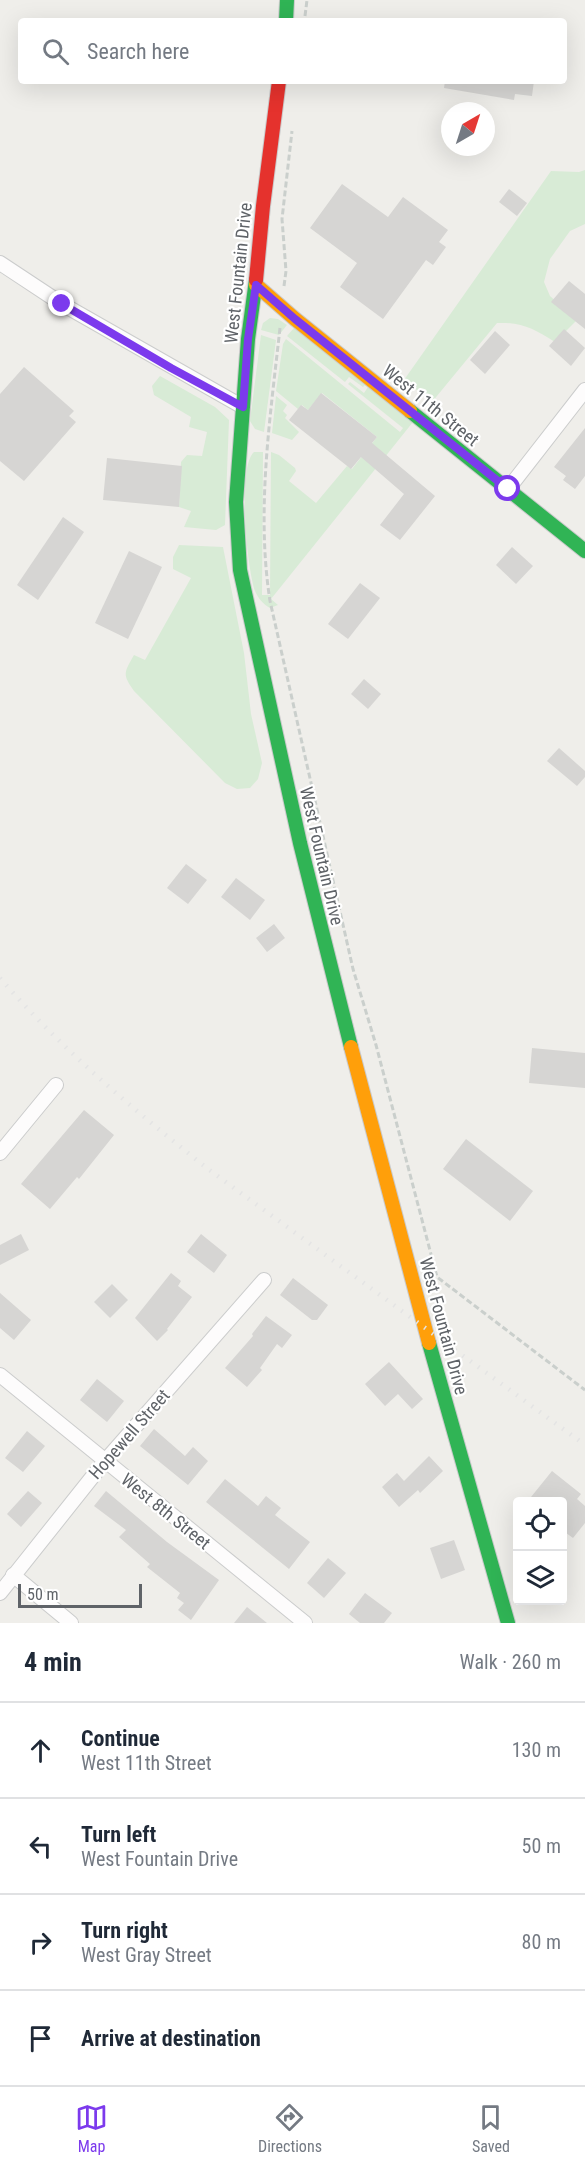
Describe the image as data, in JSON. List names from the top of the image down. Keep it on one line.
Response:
{"streets":{"street":["West Fountain Drive","West 11th Street","Hopewell Street","West 8th Street"]},"crossings":[["West Fountain Drive","West 11th Street"],["Hopewell Street","West 8th Street"]],"scale_bar":"50 m","north":"top right","page":{"search":"Search here","scale":"50 m","heading":["4 min","Walk · 260 m"],"list":[["Continue","West 11th Street","130 m"],["Turn left","West Fountain Drive","50 m"],["Turn right","West Gray Street","80 m"],"Arrive at destination"],"nav":["Map","Directions","Saved"]}}
